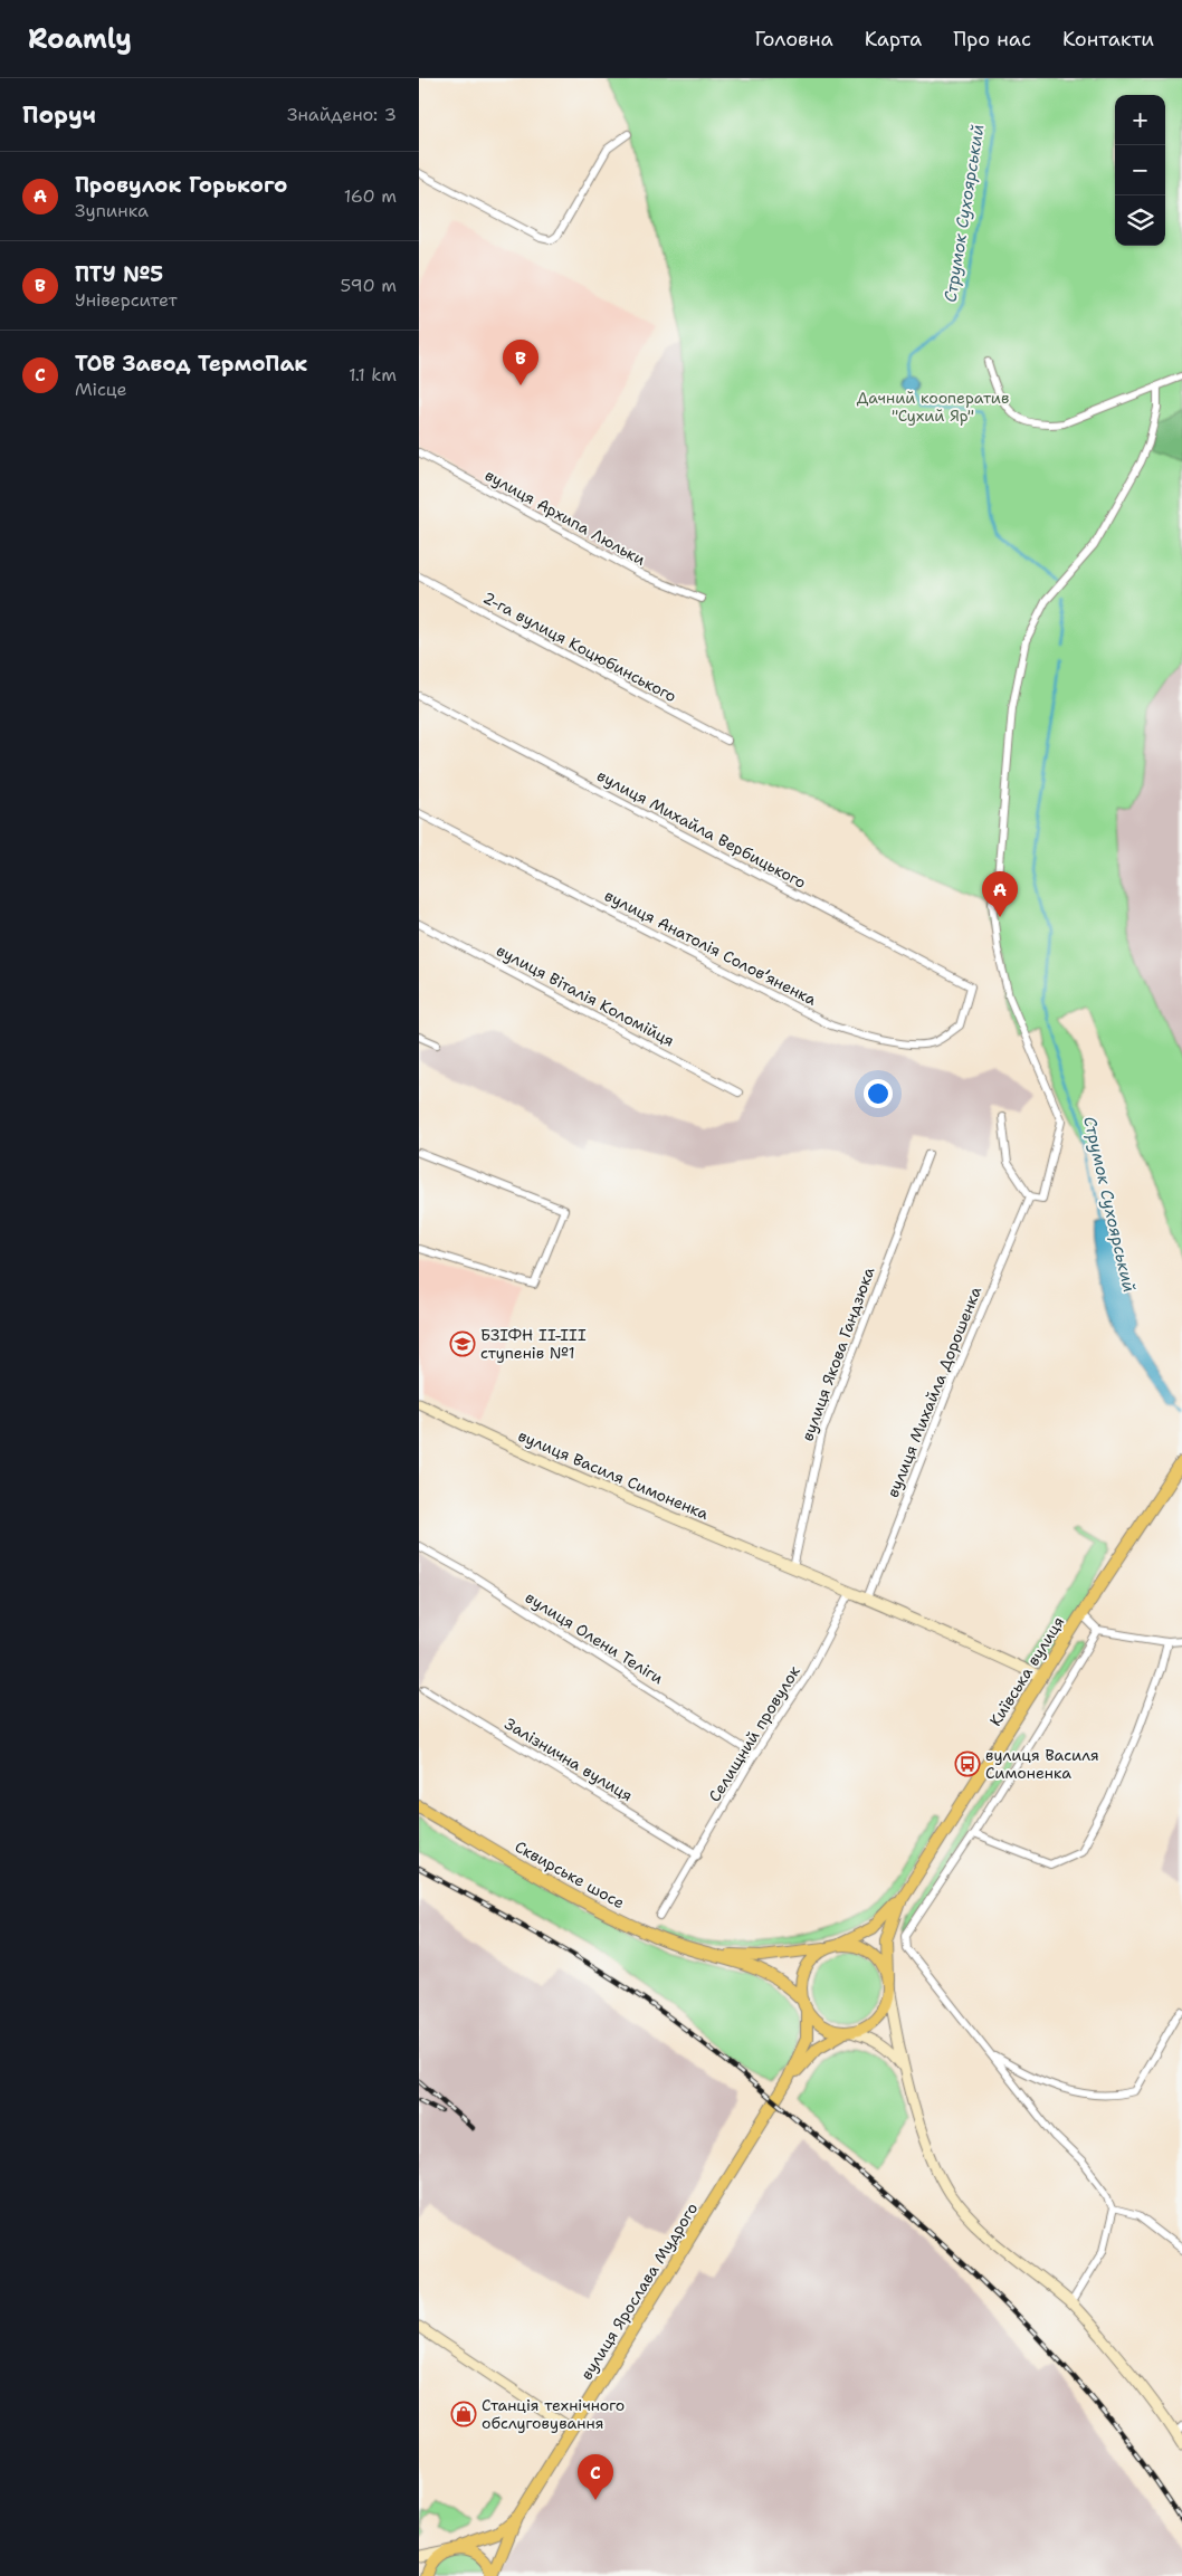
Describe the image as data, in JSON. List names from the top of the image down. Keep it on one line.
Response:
{"streets":{"main road":["Київська вулиця","Сквирське шосе","вулиця Ярослава Мудрого"],"street":["вулиця Архипа Люльки","2-га вулиця Коцюбинського","вулиця Михайла Вербицького","вулиця Анатолія Соловʼяненка","вулиця Віталія Коломійця","вулиця Якова Гандзюка","вулиця Михайла Дорошенка","вулиця Василя Симоненка","вулиця Олени Теліги","Селищний провулок","Залізнична вулиця"]},"crossings":[["вулиця Михайла Вербицького","вулиця Анатолія Соловʼяненка"],["вулиця Якова Гандзюка","вулиця Василя Симоненка"],["вулиця Михайла Дорошенка","вулиця Василя Симоненка"],["вулиця Василя Симоненка","Київська вулиця"],["вулиця Василя Симоненка","Селищний провулок"],["вулиця Олени Теліги","Селищний провулок"],["Київська вулиця","Сквирське шосе"],["Київська вулиця","вулиця Ярослава Мудрого"],["Селищний провулок","Залізнична вулиця"],["Сквирське шосе","вулиця Ярослава Мудрого"]],"water":["Струмок Сухоярський"],"parks":["Дачний кооператив \"Сухий Яр\""],"places":{"school or university":["БЗІФН ІІ-ІІІ ступенів №1"],"bus stop":["вулиця Василя Симоненка"],"shop":["Станція технічного обслуговування"]},"page":{"header":"Roamly","nav":["Головна","Карта","Про нас","Контакти"],"heading":["Поруч","Знайдено: 3"],"map_buttons":["+","−"],"list":[{"mark":"A","name":"Провулок Горького","note":"Зупинка","value":"160 m"},{"mark":"B","name":"ПТУ №5","note":"Університет","value":"590 m"},{"mark":"C","name":"ТОВ Завод ТермоПак","note":"Місце","value":"1.1 km"}],"pins":["B","A","C"]}}
